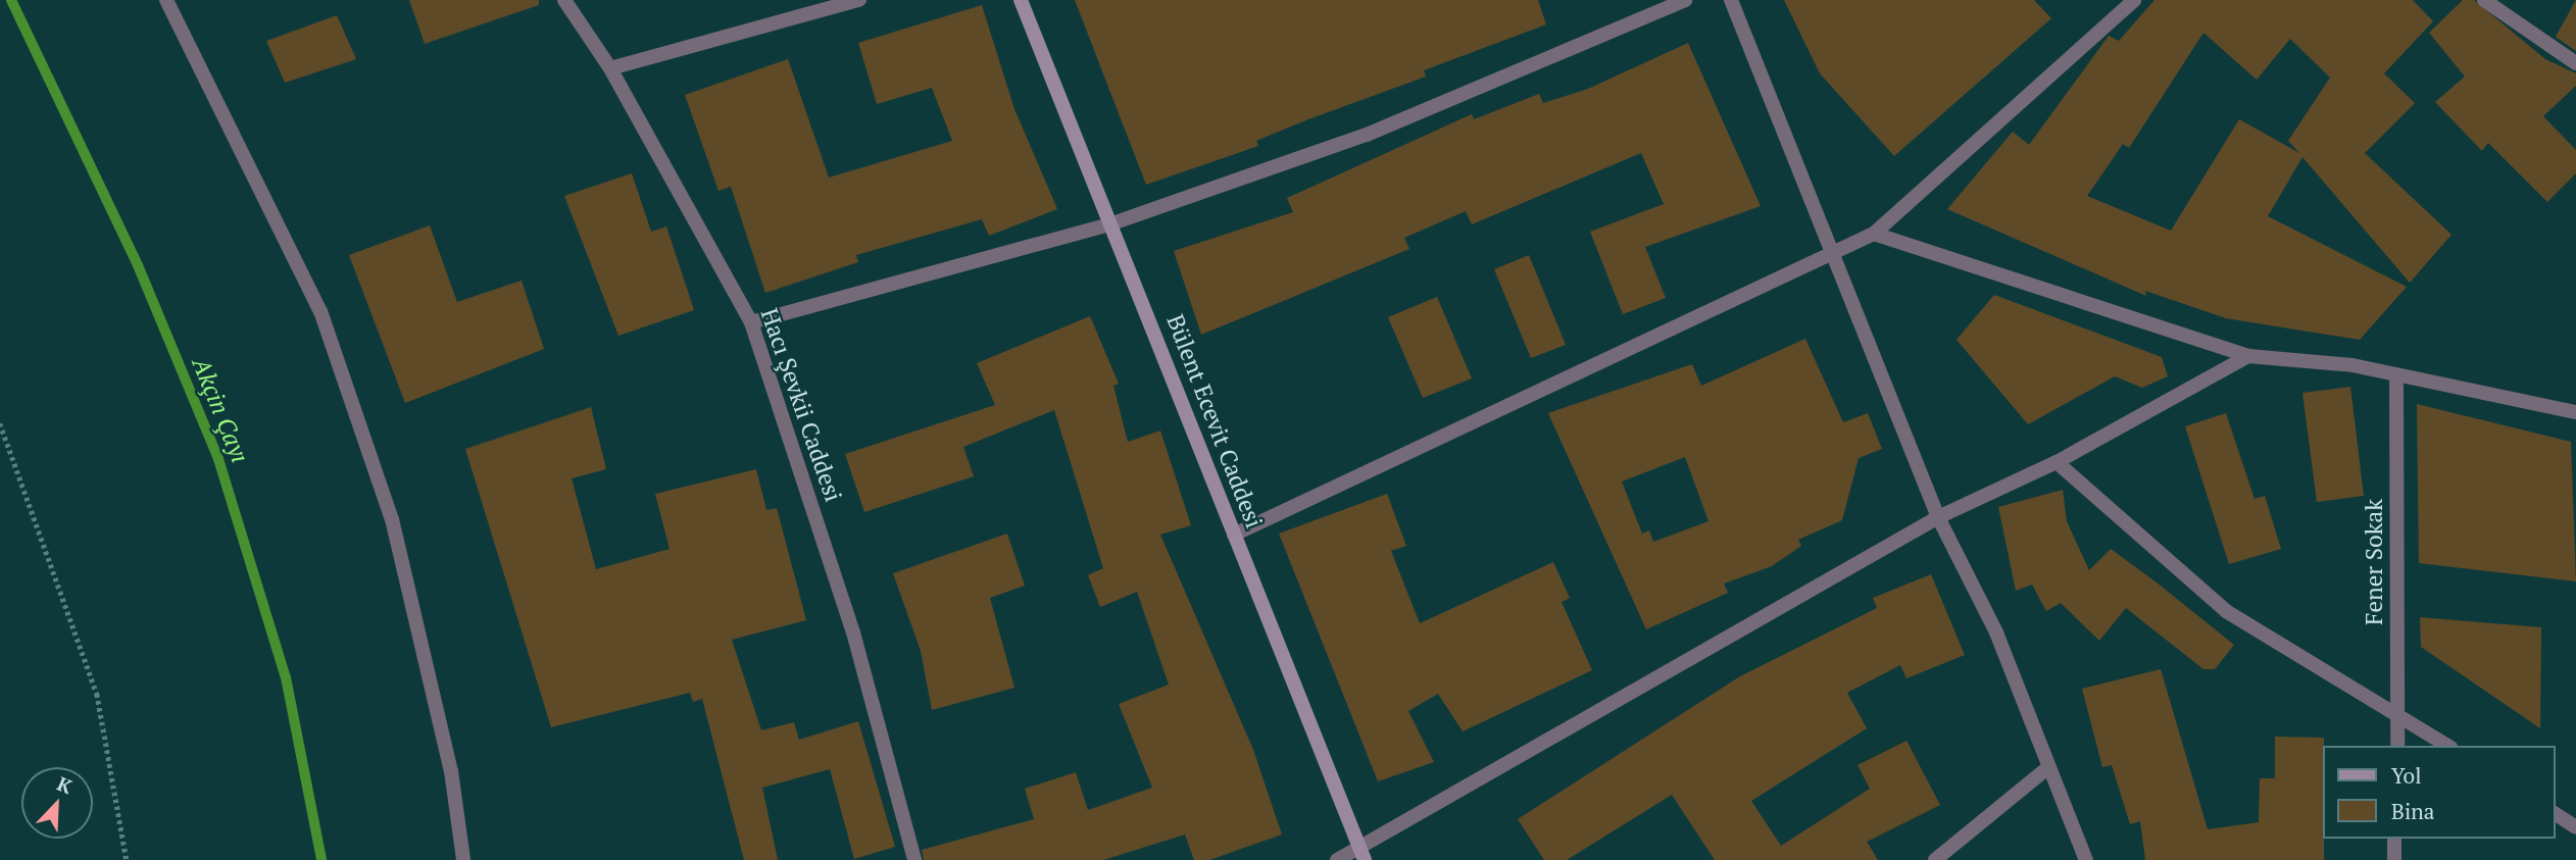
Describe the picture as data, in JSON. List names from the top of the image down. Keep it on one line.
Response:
{"streets":{"main road":["Bülent Ecevit Caddesi"],"street":["Hacı Şevkii Caddesi","Fener Sokak"]},"water":["Akçin Çayı"],"legend":["Yol","Bina"],"north":"top right"}
